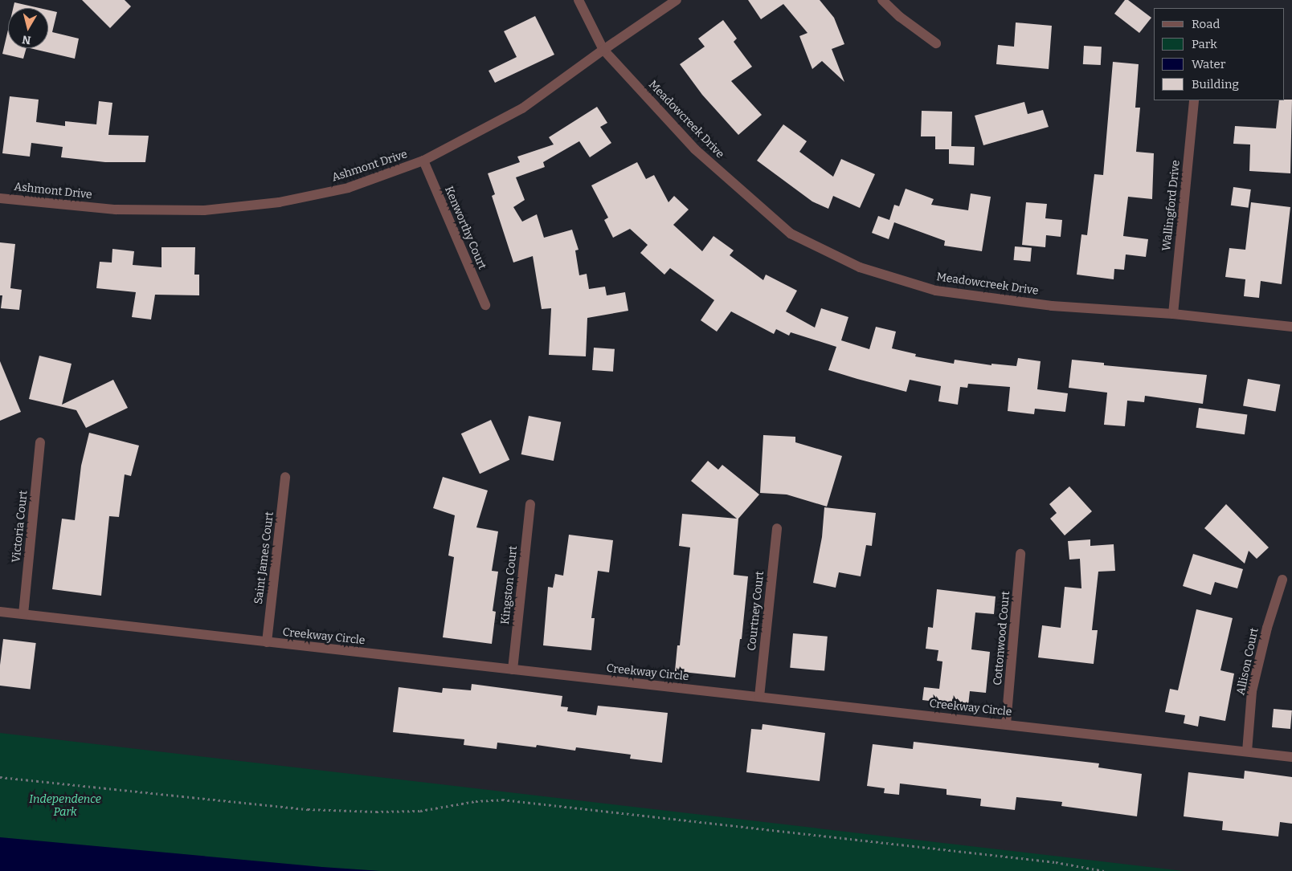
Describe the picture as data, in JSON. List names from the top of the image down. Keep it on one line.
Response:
{"streets":{"street":["Meadowcreek Drive","Ashmont Drive","Wallingford Drive","Kenworthy Court","Victoria Court","Saint James Court","Kingston Court","Courtney Court","Creekway Circle","Cottonwood Court","Allison Court"]},"crossings":[["Meadowcreek Drive","Ashmont Drive"],["Meadowcreek Drive","Wallingford Drive"],["Ashmont Drive","Kenworthy Court"],["Victoria Court","Creekway Circle"],["Saint James Court","Creekway Circle"],["Kingston Court","Creekway Circle"],["Courtney Court","Creekway Circle"],["Creekway Circle","Cottonwood Court"],["Creekway Circle","Allison Court"]],"parks":["Independence Park"],"legend":["Road","Park","Water","Building"],"north":"bottom"}
